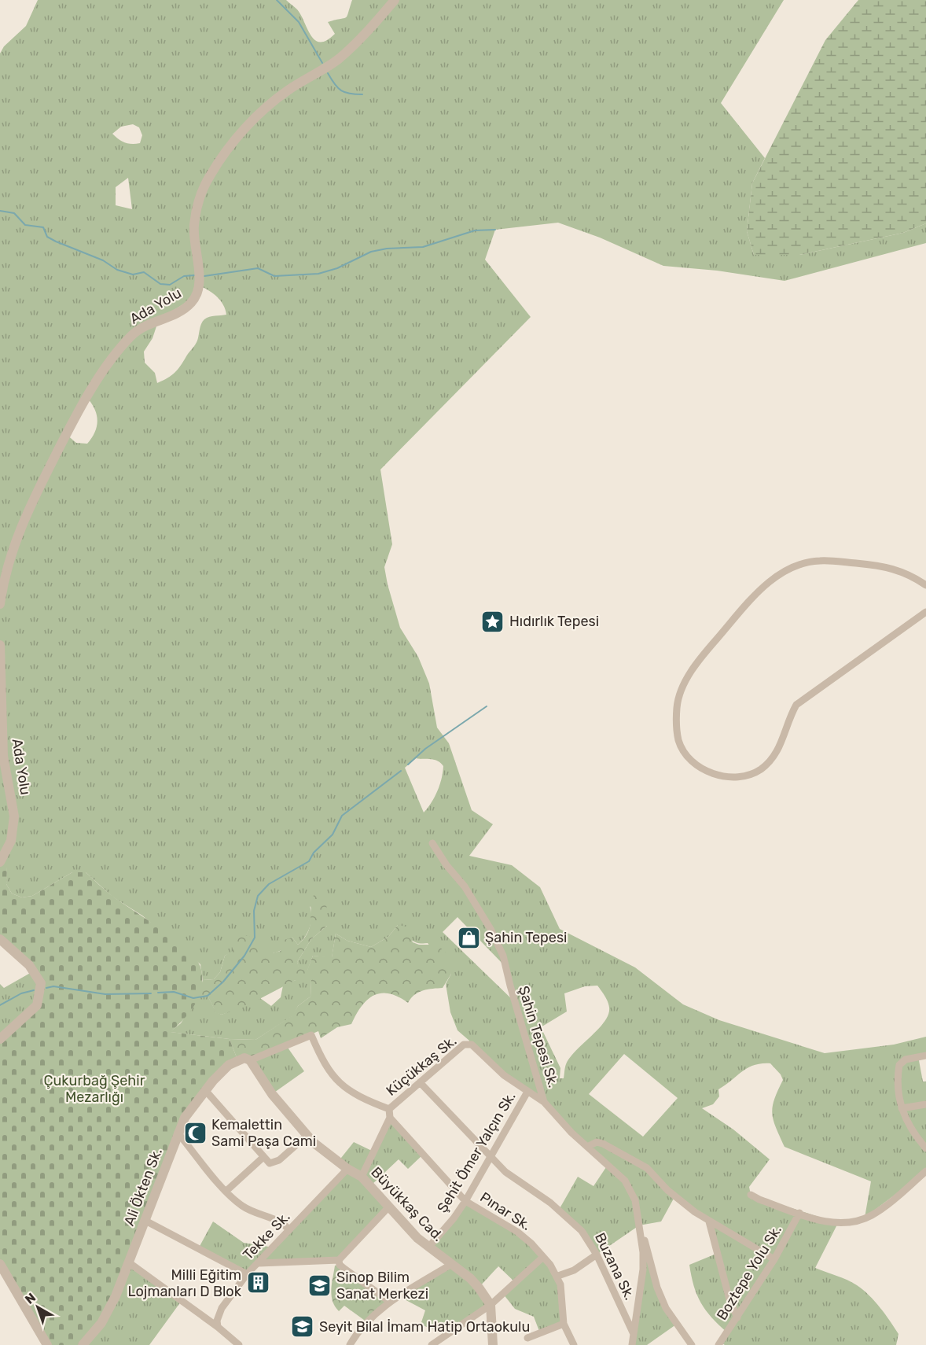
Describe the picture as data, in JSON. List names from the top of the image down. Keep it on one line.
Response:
{"streets":{"street":["Ada Yolu","Şahin Tepesi Sk.","Küçükkaş Sk.","Şehit Ömer Yalçın Sk.","Ali Ökten Sk.","Büyükkaş Cad.","Pınar Sk.","Tekke Sk.","Buzana Sk.","Boztepe Yolu Sk."]},"crossings":[["Şahin Tepesi Sk.","Küçükkaş Sk."],["Şahin Tepesi Sk.","Buzana Sk."],["Küçükkaş Sk.","Şehit Ömer Yalçın Sk."],["Küçükkaş Sk.","Pınar Sk."],["Küçükkaş Sk.","Buzana Sk."],["Şehit Ömer Yalçın Sk.","Büyükkaş Cad."],["Şehit Ömer Yalçın Sk.","Pınar Sk."],["Şehit Ömer Yalçın Sk.","Buzana Sk."],["Ali Ökten Sk.","Büyükkaş Cad."],["Büyükkaş Cad.","Tekke Sk."]],"parks":["Çukurbağ Şehir Mezarlığı"],"places":{"place":["Hıdırlık Tepesi"],"shop":["Şahin Tepesi"],"mosque":["Kemalettin Sami Paşa Cami"],"building":["Milli Eğitim Lojmanları D Blok"],"school or university":["Sinop Bilim Sanat Merkezi","Seyit Bilal İmam Hatip Ortaokulu"]},"north":"top left"}
